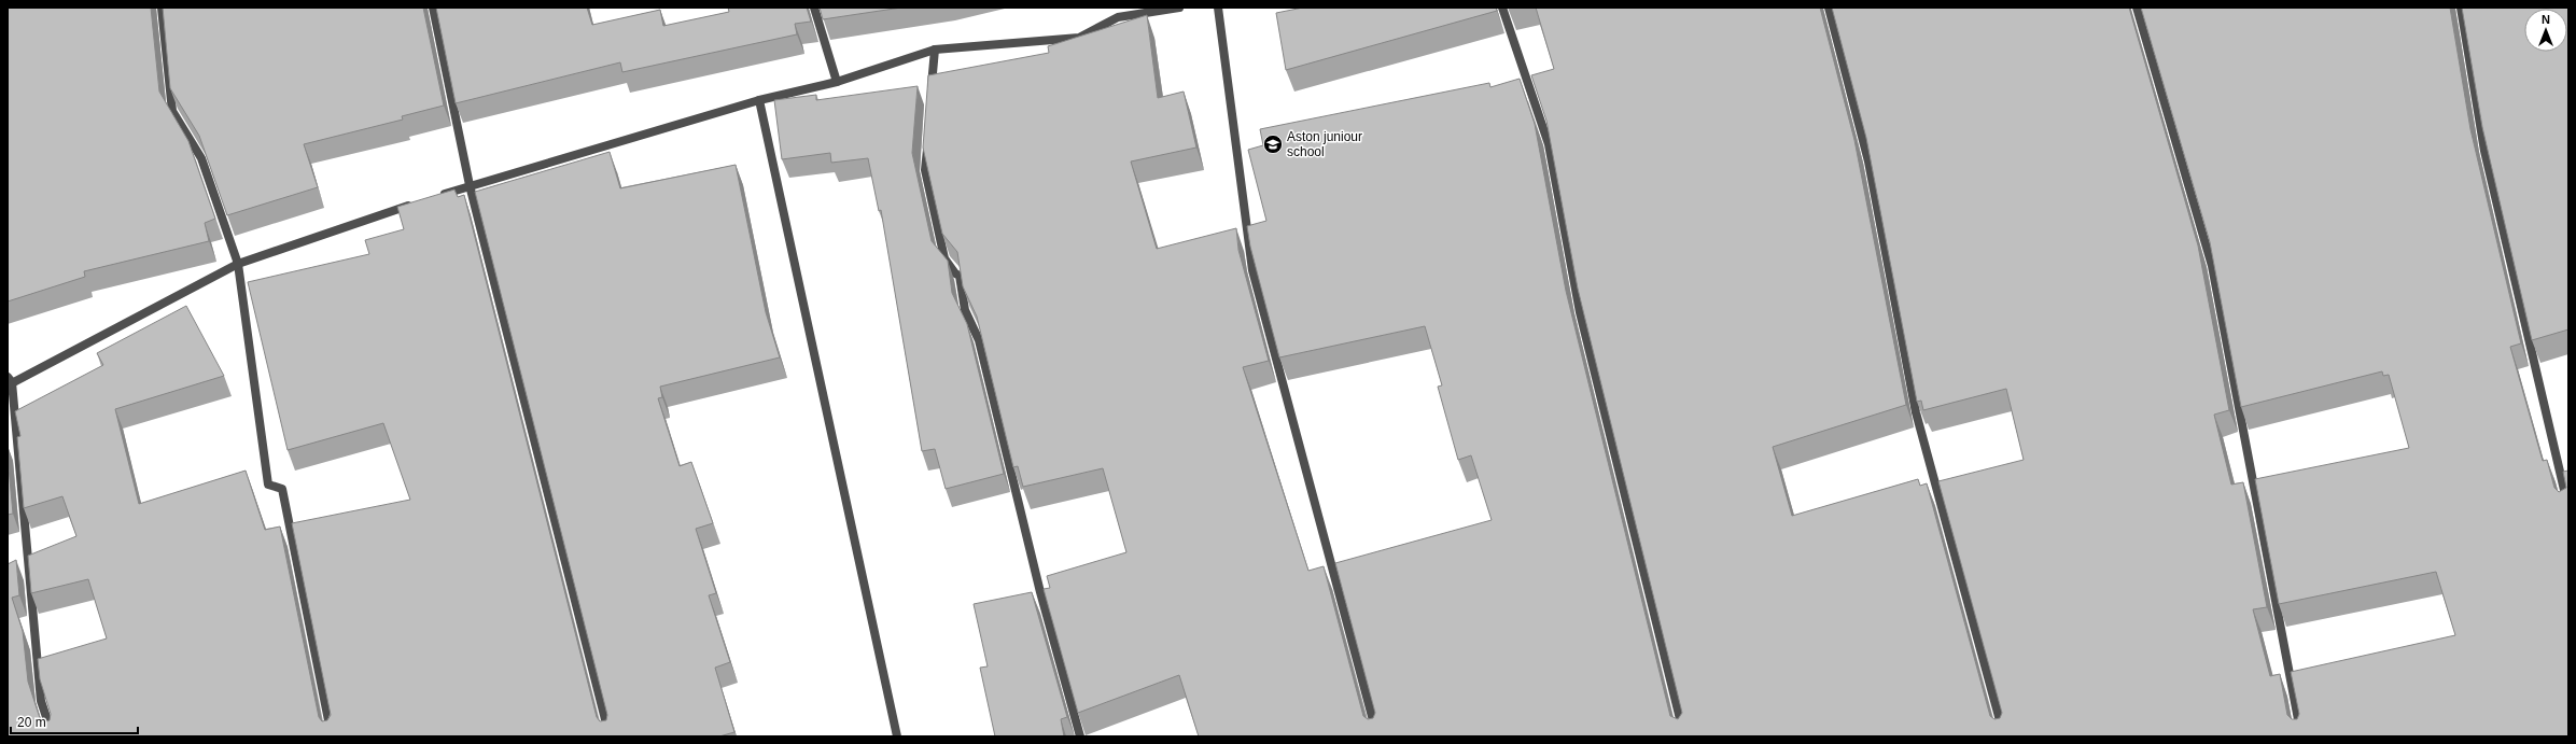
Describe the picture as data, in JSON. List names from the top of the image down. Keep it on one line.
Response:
{"places":{"school or university":["Aston juniour school"]},"scale_bar":"20 m","north":"top"}
